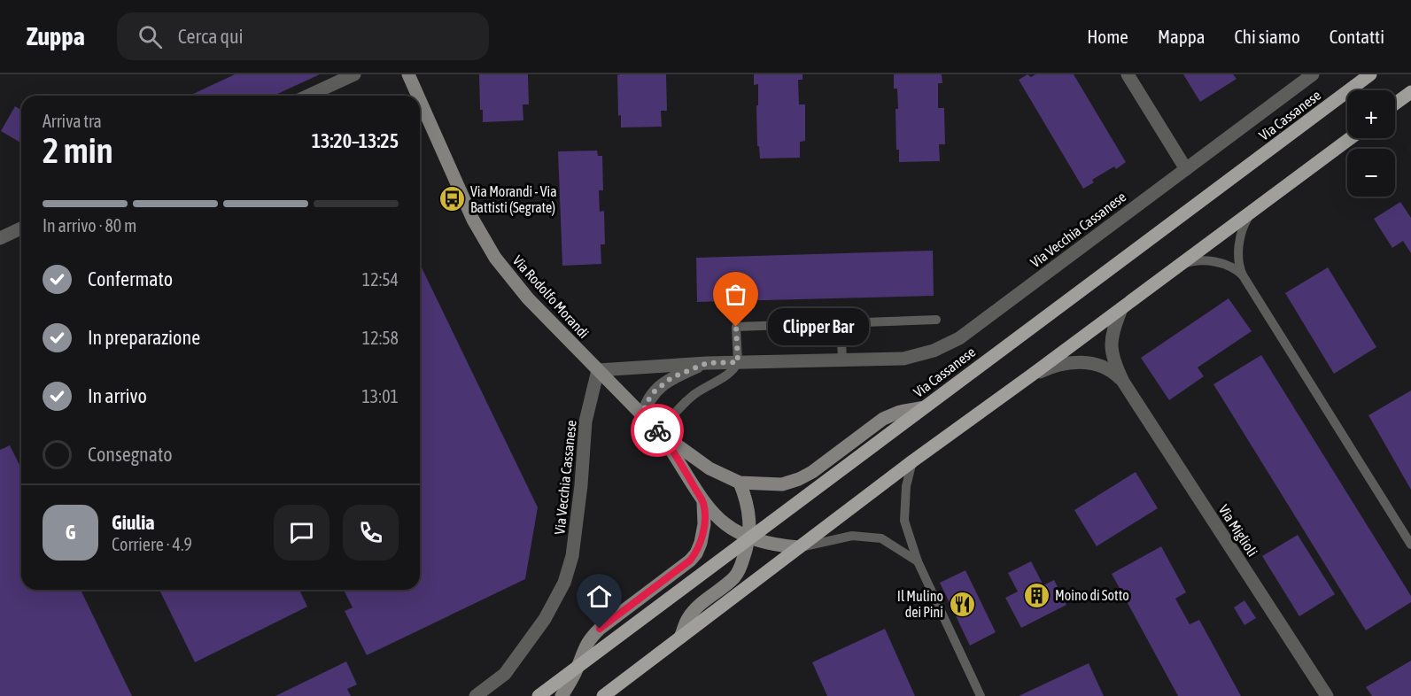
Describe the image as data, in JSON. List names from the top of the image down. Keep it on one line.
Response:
{"streets":{"main road":["Via Cassanese"],"street":["Via Vecchia Cassanese","Via Rodolfo Morandi","Via Miglioli"]},"crossings":[["Via Cassanese","Via Rodolfo Morandi"],["Via Vecchia Cassanese","Via Rodolfo Morandi"]],"places":{"bus stop":["Via Morandi - Via Battisti (Segrate)"],"other":["Clipper Bar"],"building":["Moino di Sotto"],"restaurant":["Il Mulino dei Pini"]},"page":{"header":"Zuppa","search":"Cerca qui","nav":["Home","Mappa","Chi siamo","Contatti"],"map_buttons":["+","−"],"heading":["2 min","Arriva tra","13:20–13:25"],"panel":["Giulia","Corriere · 4.9"],"bar":"In arrivo · 80 m","list":[["Confermato","12:54"],["In preparazione","12:58"],["In arrivo","13:01"],"Consegnato"],"bubble":"Clipper Bar","round":"G"}}
